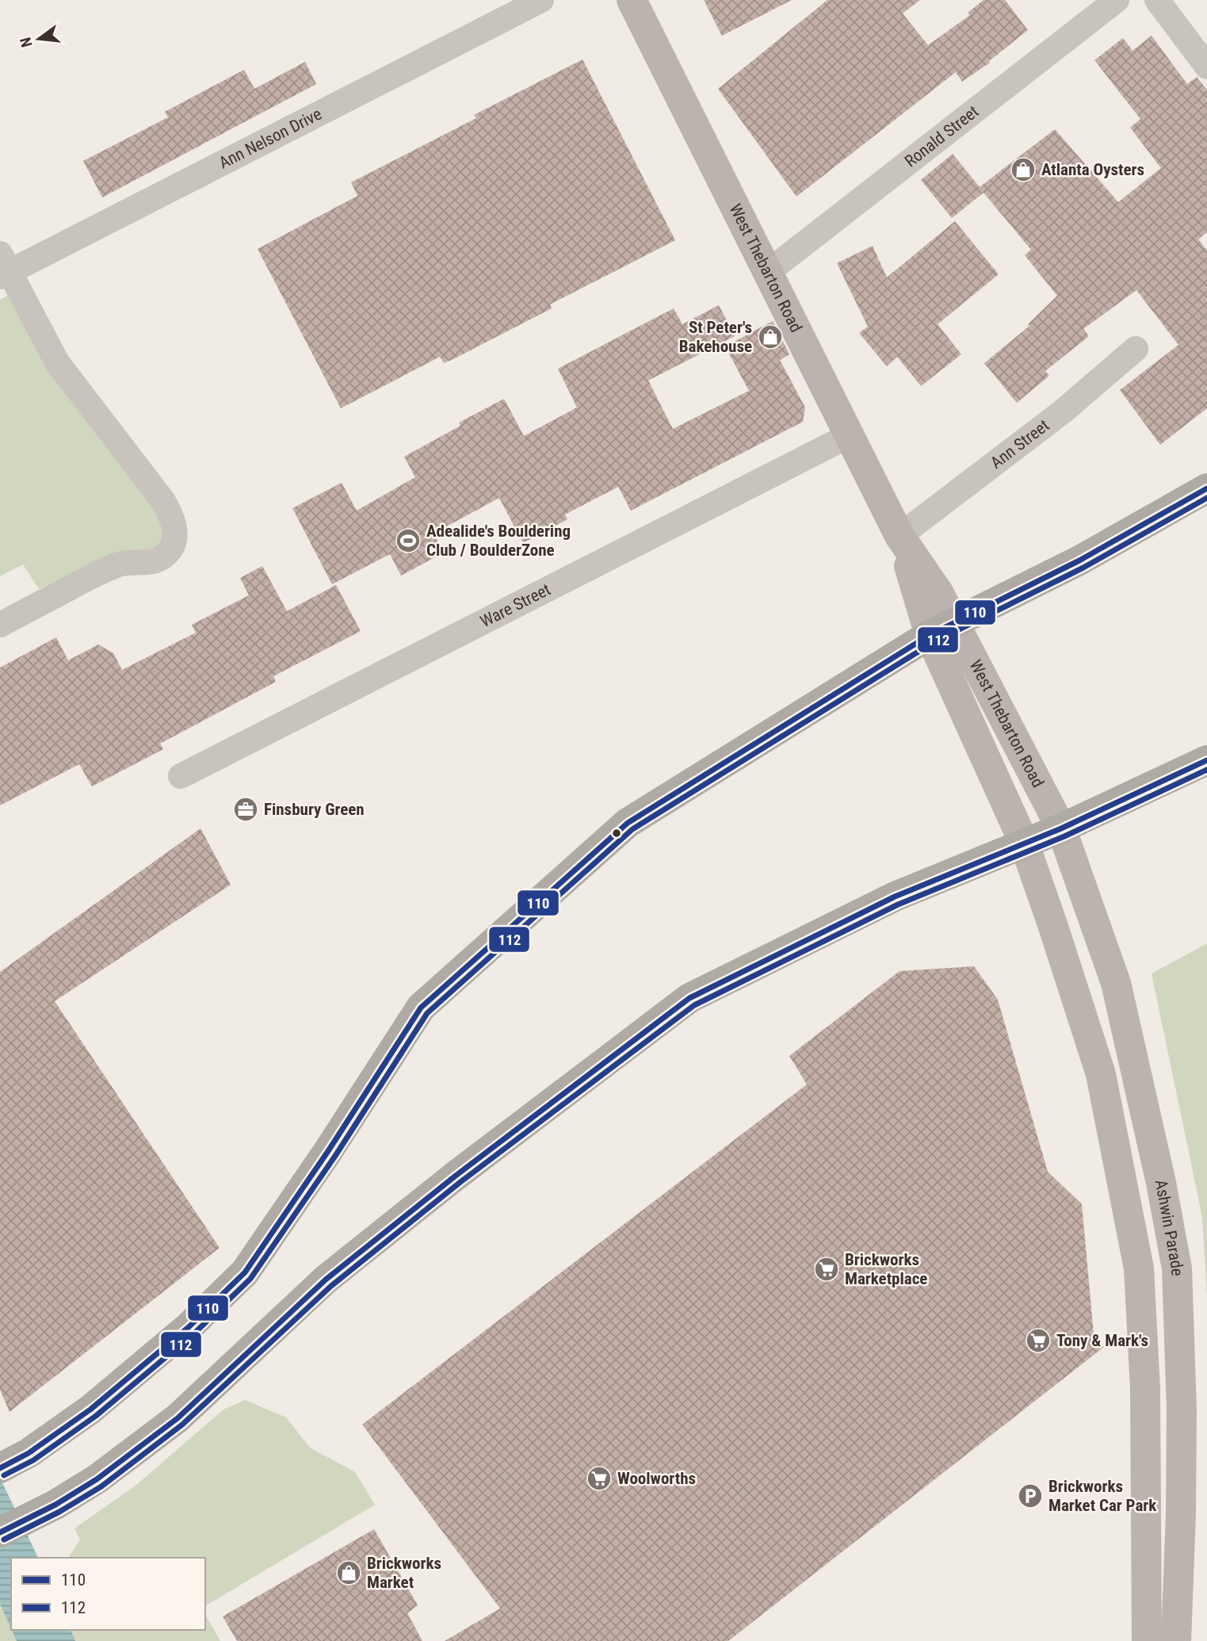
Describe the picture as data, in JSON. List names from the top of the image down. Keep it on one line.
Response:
{"streets":{"street":["Ronald Street","Ann Nelson Drive","West Thebarton Road","Ann Street","Ware Street","Ashwin Parade"]},"crossings":[["Ronald Street","West Thebarton Road"],["West Thebarton Road","Ann Street"],["West Thebarton Road","Ware Street"],["West Thebarton Road","Ashwin Parade"]],"places":{"shop":["Atlanta Oysters","St Peter's Bakehouse","Brickworks Market"],"sports":["Adealide's Bouldering Club / BoulderZone"],"office":["Finsbury Green"],"supermarket":["Brickworks Marketplace","Tony & Mark's","Woolworths"],"parking":["Brickworks Market Car Park"]},"lines":["transit line 110","transit line 112"],"legend":["110","112"],"north":"left"}
